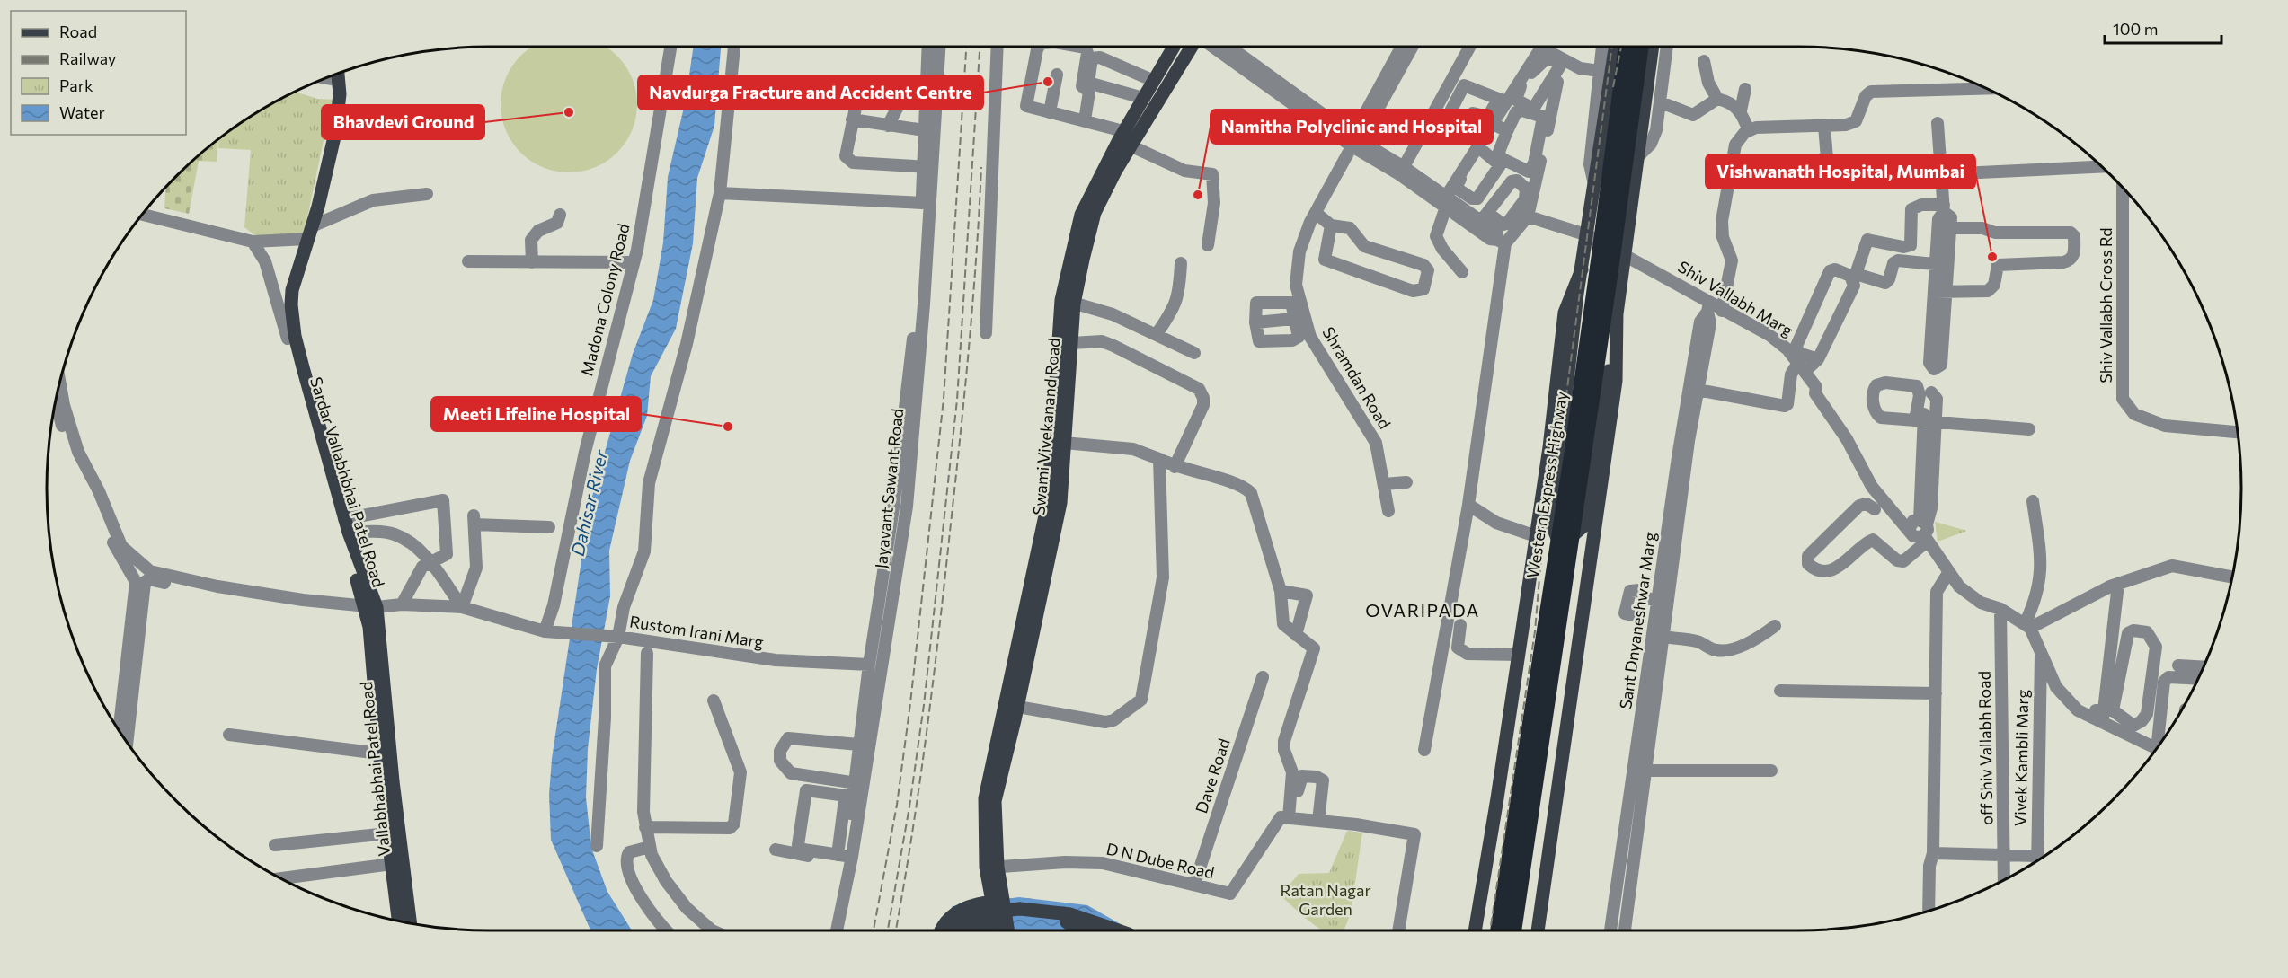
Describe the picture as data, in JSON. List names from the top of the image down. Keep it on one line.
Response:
{"streets":{"highway":["Western Express Highway"],"main road":["Swami Vivekanand Road","Sardar Vallabhbhai Patel Road","Vallabhabhai Patel Road"],"street":["Shiv Vallabh Marg","Madona Colony Road","Shiv Vallabh Cross Rd","Shramdan Road","Jayavant Sawant Road","Sant Dnyaneshwar Marg","Rustom Irani Marg","off Shiv Vallabh Road","Vivek Kambli Marg","Dave Road","D N Dube Road"]},"crossings":[["Shiv Vallabh Marg","Sant Dnyaneshwar Marg"],["Shiv Vallabh Marg","off Shiv Vallabh Road"],["Swami Vivekanand Road","D N Dube Road"],["Sardar Vallabhbhai Patel Road","Vallabhabhai Patel Road"],["Jayavant Sawant Road","Rustom Irani Marg"],["Dave Road","D N Dube Road"]],"districts":["OVARIPADA"],"water":["Dahisar River"],"parks":["Ratan Nagar Garden"],"places":["Navdurga Fracture and Accident Centre","Bhavdevi Ground","Namitha Polyclinic and Hospital","Vishwanath Hospital, Mumbai","Meeti Lifeline Hospital"],"legend":["Road","Railway","Park","Water"],"scale_bar":"100 m"}
